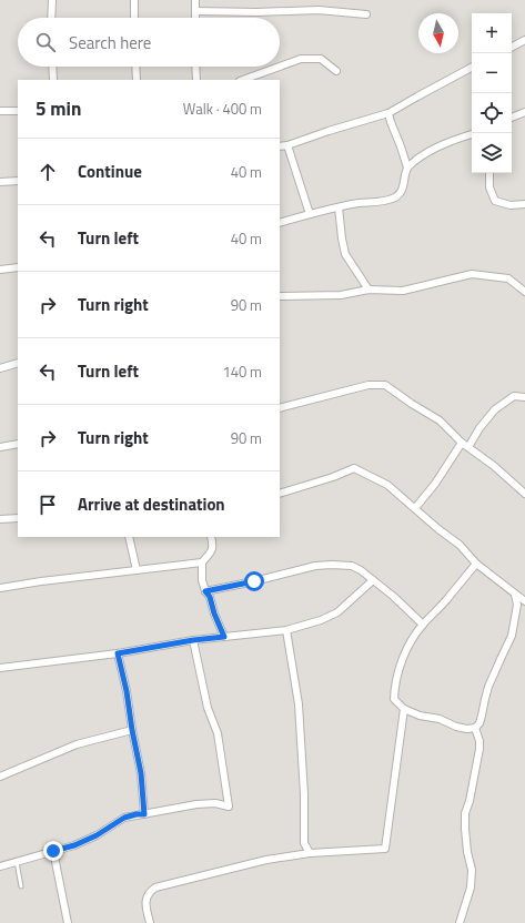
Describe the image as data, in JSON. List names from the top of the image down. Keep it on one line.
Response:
{"north":"bottom","page":{"map_buttons":["+","−"],"search":"Search here","heading":["5 min","Walk · 400 m"],"list":[["Continue","40 m"],["Turn left","40 m"],["Turn right","90 m"],["Turn left","140 m"],["Turn right","90 m"],"Arrive at destination"]}}
